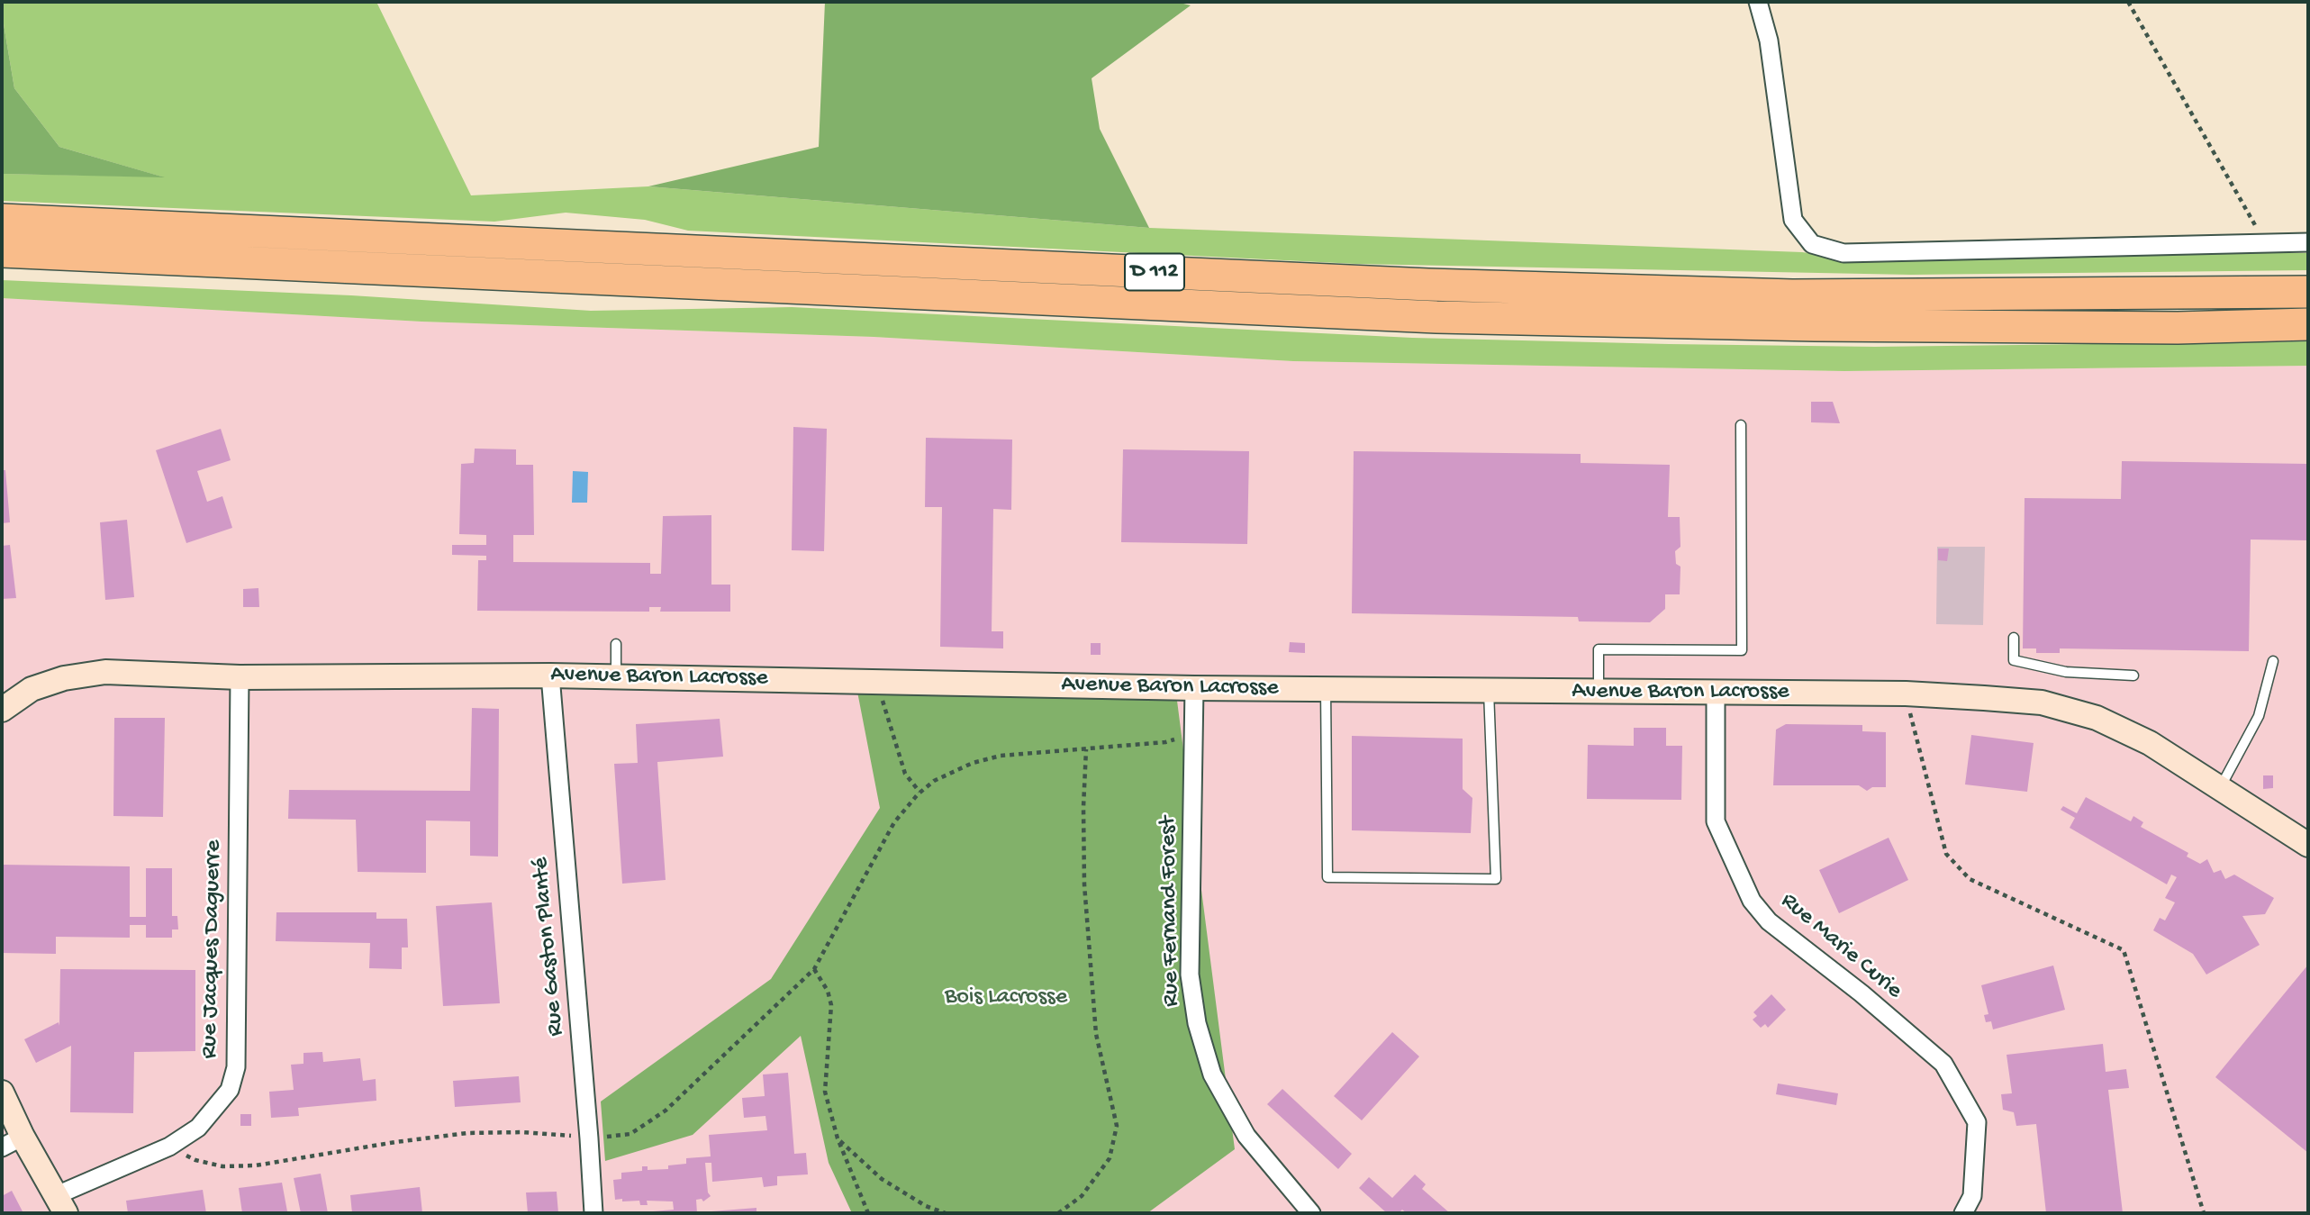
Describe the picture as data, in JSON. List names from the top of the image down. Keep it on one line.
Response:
{"streets":{"highway":["D 112"],"street":["Avenue Baron Lacrosse","Rue Fernand Forest","Rue Gaston Planté","Rue Marie Curie","Rue Jacques Daguerre"]},"crossings":[["Avenue Baron Lacrosse","Rue Fernand Forest"],["Avenue Baron Lacrosse","Rue Gaston Planté"],["Avenue Baron Lacrosse","Rue Marie Curie"],["Avenue Baron Lacrosse","Rue Jacques Daguerre"]],"parks":["Bois Lacrosse"]}
